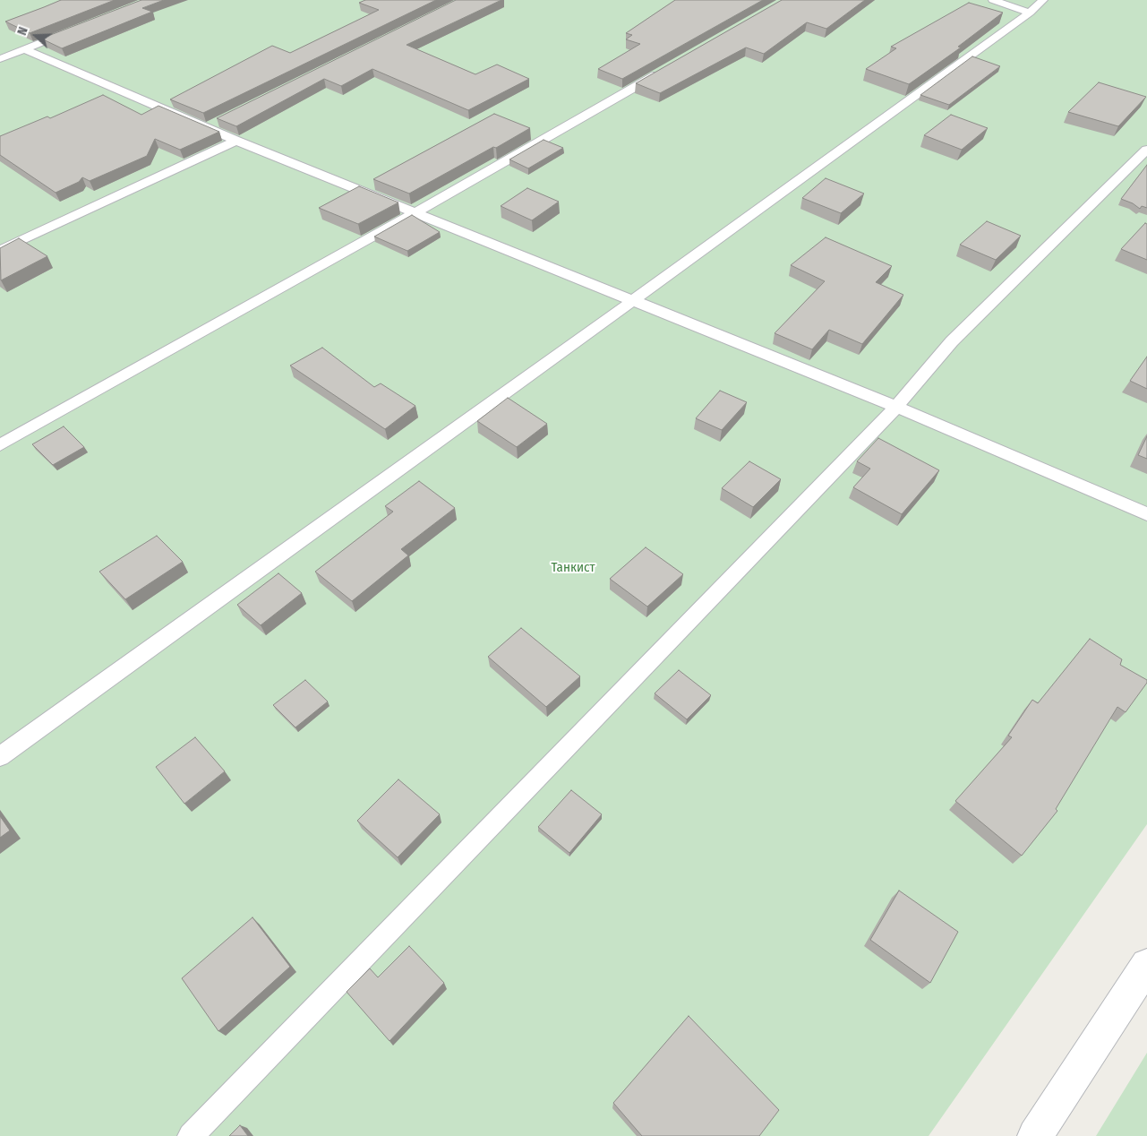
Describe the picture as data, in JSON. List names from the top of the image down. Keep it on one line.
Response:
{"parks":["Танкист"],"north":"left"}
